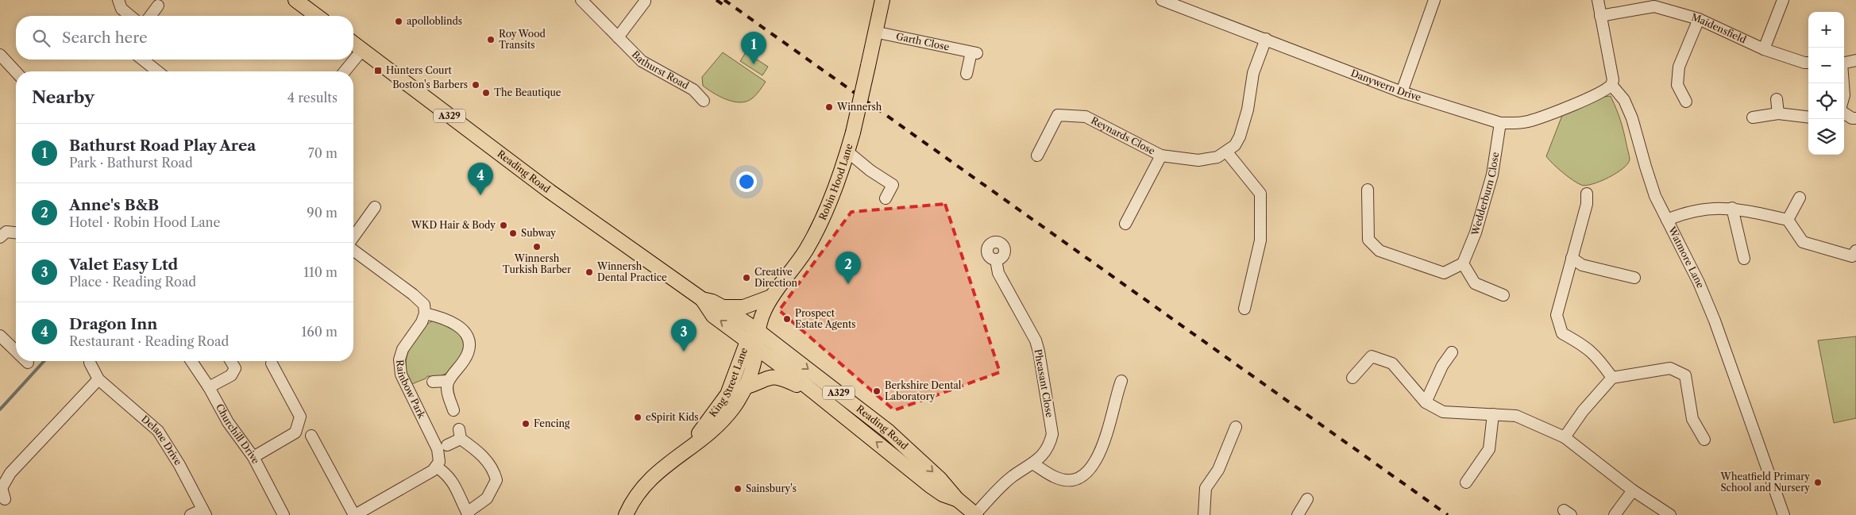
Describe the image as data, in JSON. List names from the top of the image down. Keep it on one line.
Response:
{"streets":{"main road":["A329","Reading Road","Robin Hood Lane","King Street Lane"],"street":["Maidensfield","Garth Close","Bathurst Road","Danywern Drive","Reynards Close","Wedderburn Close","Watmore Lane","Pheasant Close","Rainbow Park","Churchill Drive","Delane Drive"]},"crossings":[["Garth Close","Robin Hood Lane"],["Danywern Drive","Wedderburn Close"],["Danywern Drive","Watmore Lane"],["Reading Road","Robin Hood Lane"],["Reading Road","King Street Lane"],["Reading Road","Pheasant Close"],["Robin Hood Lane","King Street Lane"]],"places":{"other":["apolloblinds","Roy Wood Transits","Boston's Barbers","The Beautique","Winnersh","WKD Hair & Body","Subway","Winnersh Turkish Barber","Winnersh Dental Practice","Creative Direction","Prospect Estate Agents","Berkshire Dental Laboratory","eSpirit Kids","Fencing","Wheatfield Primary School and Nursery","Sainsbury's"],"transit":["Hunters Court"]},"page":{"map_buttons":["+","−"],"search":"Search here","pins":["1","4","2","3"],"heading":["Nearby","4 results"],"list":[{"mark":"1","name":"Bathurst Road Play Area","note":"Park · Bathurst Road","value":"70 m"},{"mark":"2","name":"Anne's B&B","note":"Hotel · Robin Hood Lane","value":"90 m"},{"mark":"3","name":"Valet Easy Ltd","note":"Place · Reading Road","value":"110 m"},{"mark":"4","name":"Dragon Inn","note":"Restaurant · Reading Road","value":"160 m"}]}}
